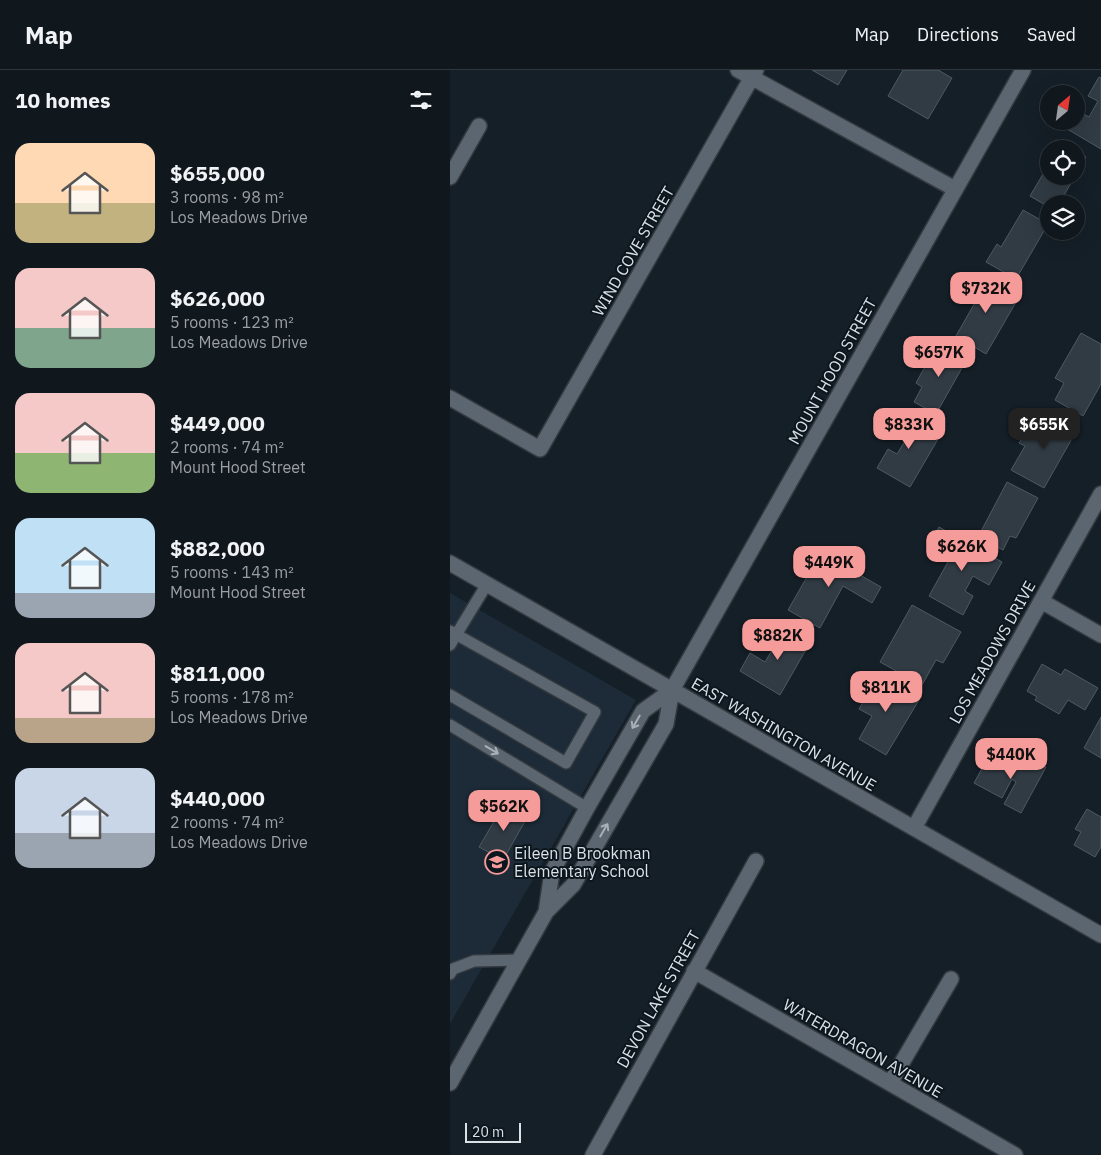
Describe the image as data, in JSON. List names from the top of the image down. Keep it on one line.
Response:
{"streets":{"street":["WIND COVE STREET","MOUNT HOOD STREET","LOS MEADOWS DRIVE","EAST WASHINGTON AVENUE","DEVON LAKE STREET","WATERDRAGON AVENUE"]},"crossings":[["MOUNT HOOD STREET","EAST WASHINGTON AVENUE"],["LOS MEADOWS DRIVE","EAST WASHINGTON AVENUE"],["DEVON LAKE STREET","WATERDRAGON AVENUE"]],"places":{"school or university":["Eileen B Brookman Elementary School"]},"scale_bar":"20 m","north":"top right","page":{"header":"Map","nav":["Map","Directions","Saved"],"heading":"10 homes","list":[{"name":"$655,000","note":"3 rooms · 98 m² · Los Meadows Drive"},{"name":"$626,000","note":"5 rooms · 123 m² · Los Meadows Drive"},{"name":"$449,000","note":"2 rooms · 74 m² · Mount Hood Street"},{"name":"$882,000","note":"5 rooms · 143 m² · Mount Hood Street"},{"name":"$811,000","note":"5 rooms · 178 m² · Los Meadows Drive"},{"name":"$440,000","note":"2 rooms · 74 m² · Los Meadows Drive"}],"price":["$732K","$657K","$833K","$655K","$626K","$449K","$882K","$811K","$440K","$562K"],"scale":"20 m"}}
